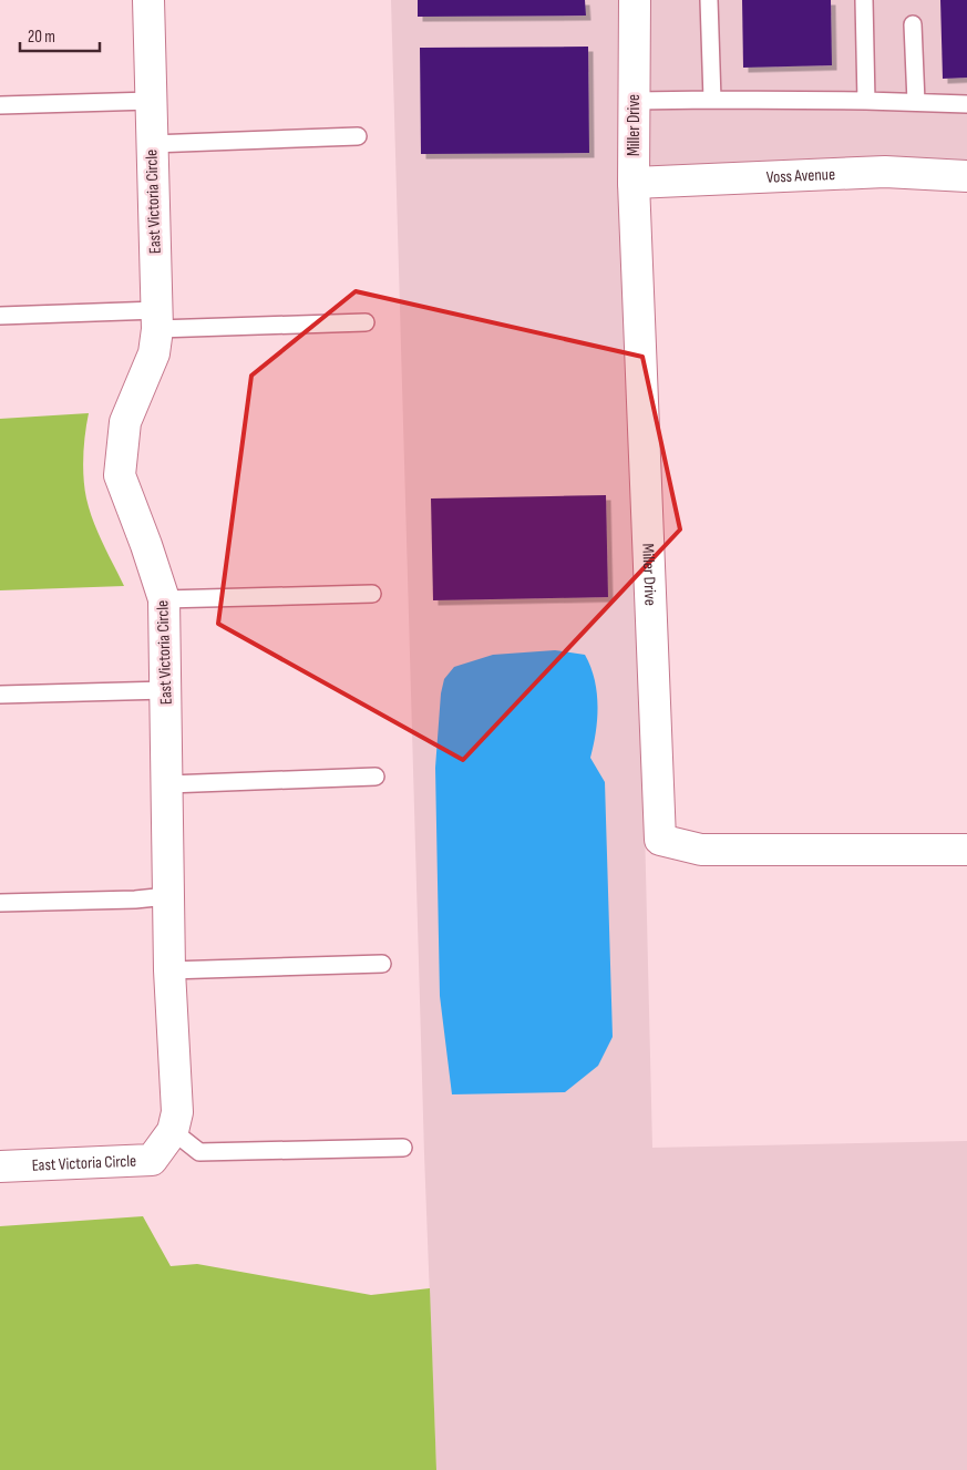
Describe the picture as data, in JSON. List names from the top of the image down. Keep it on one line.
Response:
{"streets":{"street":["Miller Drive","Voss Avenue","East Victoria Circle"]},"crossings":[["Miller Drive","Voss Avenue"]],"scale_bar":"20 m"}
